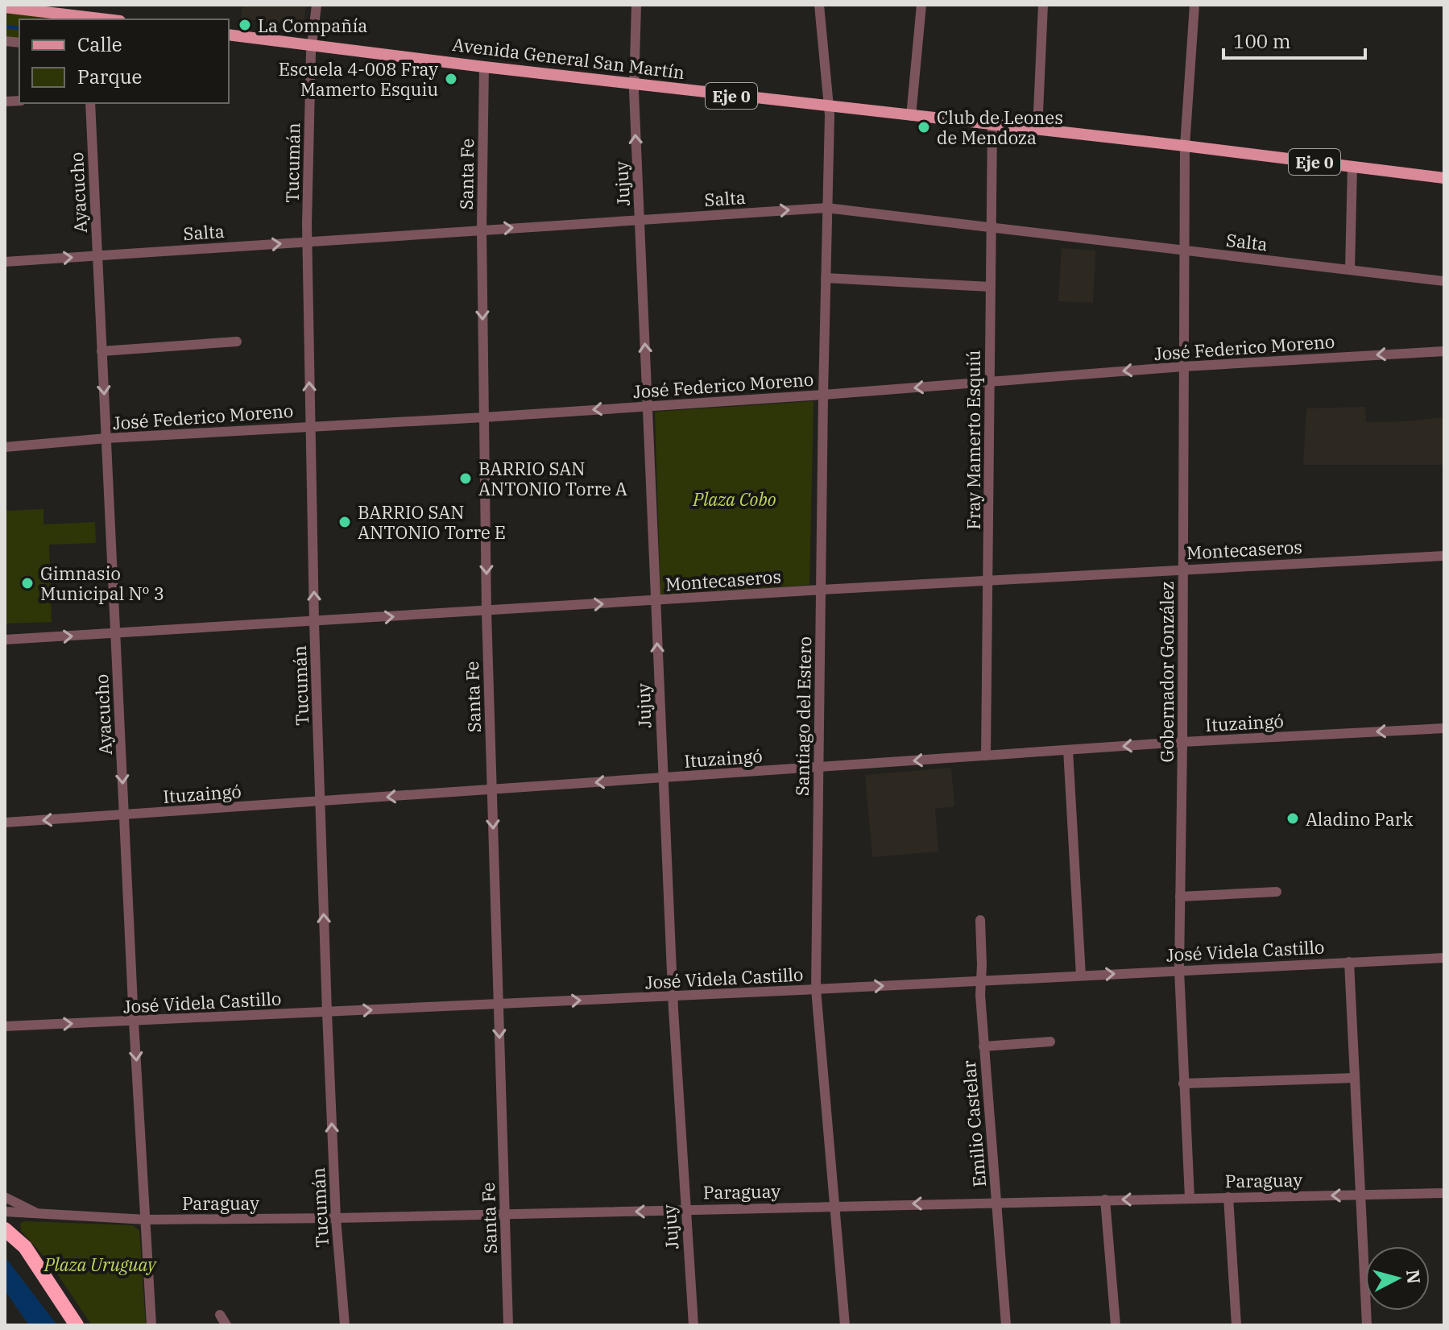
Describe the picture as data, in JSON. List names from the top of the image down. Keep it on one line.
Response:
{"streets":{"main road":["Avenida General San Martín","Eje 0"],"street":["Tucumán","Santa Fe","Jujuy","Ayacucho","Salta","José Federico Moreno","Fray Mamerto Esquiú","Montecaseros","Gobernador González","Santiago del Estero","Ituzaingó","José Videla Castillo","Emilio Castelar","Paraguay"]},"crossings":[["Avenida General San Martín","Tucumán"],["Avenida General San Martín","Santa Fe"],["Avenida General San Martín","Jujuy"],["Avenida General San Martín","Fray Mamerto Esquiú"],["Avenida General San Martín","Gobernador González"],["Avenida General San Martín","Santiago del Estero"],["Tucumán","Salta"],["Tucumán","José Federico Moreno"],["Tucumán","Montecaseros"],["Tucumán","Ituzaingó"],["Tucumán","José Videla Castillo"],["Tucumán","Paraguay"],["Santa Fe","Salta"],["Santa Fe","José Federico Moreno"],["Santa Fe","Montecaseros"],["Santa Fe","Ituzaingó"],["Santa Fe","José Videla Castillo"],["Santa Fe","Paraguay"],["Jujuy","Salta"],["Jujuy","José Federico Moreno"],["Jujuy","Montecaseros"],["Jujuy","Ituzaingó"],["Jujuy","José Videla Castillo"],["Jujuy","Paraguay"],["Ayacucho","Salta"],["Ayacucho","José Federico Moreno"],["Ayacucho","Montecaseros"],["Ayacucho","Ituzaingó"],["Ayacucho","José Videla Castillo"],["Ayacucho","Paraguay"],["Salta","Fray Mamerto Esquiú"],["Salta","Gobernador González"],["Salta","Santiago del Estero"],["José Federico Moreno","Fray Mamerto Esquiú"],["José Federico Moreno","Gobernador González"],["José Federico Moreno","Santiago del Estero"],["Fray Mamerto Esquiú","Montecaseros"],["Fray Mamerto Esquiú","Ituzaingó"],["Montecaseros","Gobernador González"],["Montecaseros","Santiago del Estero"],["Gobernador González","Ituzaingó"],["Gobernador González","José Videla Castillo"],["Gobernador González","Paraguay"],["Santiago del Estero","Ituzaingó"],["Santiago del Estero","José Videla Castillo"],["Santiago del Estero","Paraguay"],["José Videla Castillo","Emilio Castelar"],["Emilio Castelar","Paraguay"]],"one_way":["Tucumán","Santa Fe","Jujuy","Ayacucho","Salta","José Federico Moreno","Ituzaingó","José Videla Castillo","Paraguay"],"parks":["Plaza Cobo","Plaza Uruguay"],"places":["La Compañía","Escuela 4-008 Fray Mamerto Esquiu","Club de Leones de Mendoza","BARRIO SAN ANTONIO Torre A","BARRIO SAN ANTONIO Torre E","Gimnasio Municipal Nº 3","Aladino Park"],"legend":["Calle","Parque"],"scale_bar":"100 m","north":"right"}
